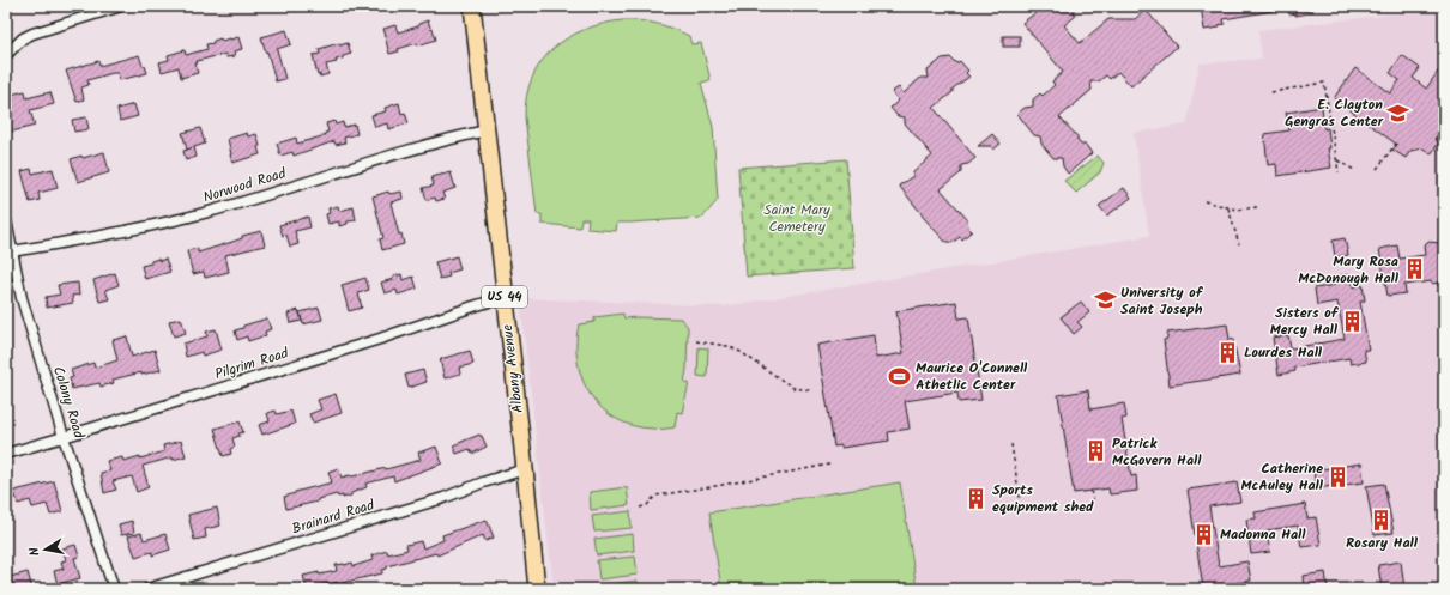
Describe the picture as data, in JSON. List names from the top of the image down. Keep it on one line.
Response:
{"streets":{"highway":["US 44","Albany Avenue"],"street":["Norwood Road","Pilgrim Road","Colony Road","Brainard Road"]},"crossings":[["Norwood Road","Albany Avenue"],["Norwood Road","Colony Road"],["Pilgrim Road","Albany Avenue"],["Pilgrim Road","Colony Road"],["Albany Avenue","Brainard Road"]],"parks":["Saint Mary Cemetery"],"places":{"school or university":["E. Clayton Gengras Center","University of Saint Joseph"],"building":["Mary Rosa McDonough Hall","Sisters of Mercy Hall","Lourdes Hall","Patrick McGovern Hall","Catherine McAuley Hall","Sports equipment shed","Rosary Hall","Madonna Hall"],"sports":["Maurice O'Connell Athetlic Center"]},"north":"left"}
